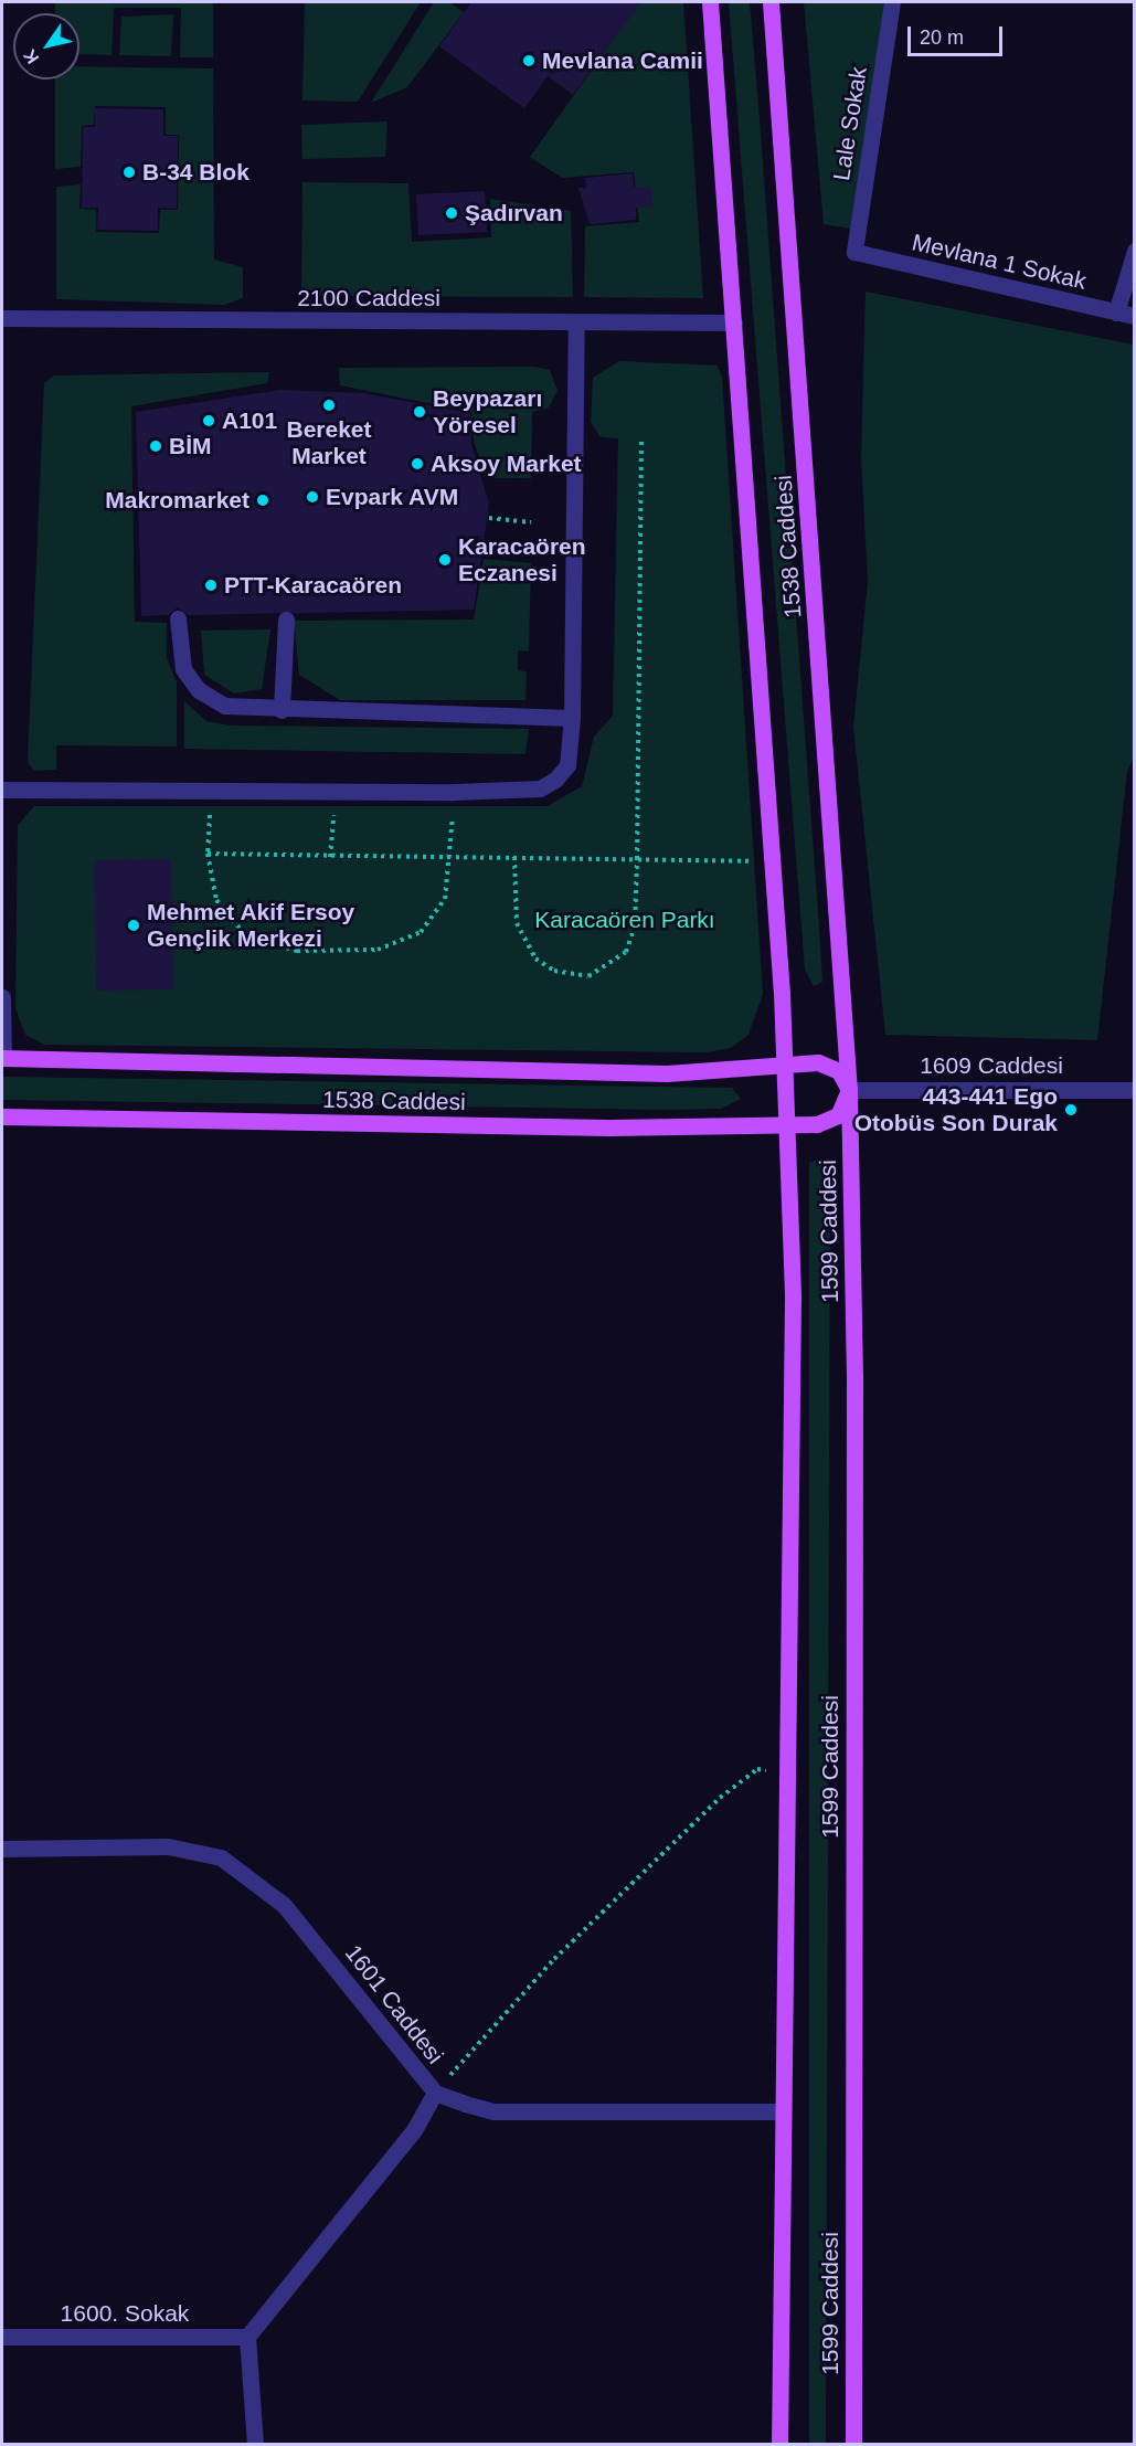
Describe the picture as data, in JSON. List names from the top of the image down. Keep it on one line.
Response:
{"streets":{"main road":["1538 Caddesi","1599 Caddesi"],"street":["Lale Sokak","Mevlana 1 Sokak","2100 Caddesi","1609 Caddesi","1601 Caddesi","1600. Sokak"]},"crossings":[["Lale Sokak","Mevlana 1 Sokak"],["2100 Caddesi","1538 Caddesi"],["1538 Caddesi","1609 Caddesi"],["1538 Caddesi","1599 Caddesi"],["1609 Caddesi","1599 Caddesi"],["1599 Caddesi","1601 Caddesi"]],"parks":["Karacaören Parkı"],"places":["Mevlana Camii","B-34 Blok","Şadırvan","Bereket Market","Beypazarı Yöresel","A101","BİM","Aksoy Market","Evpark AVM","Makromarket","Karacaören Eczanesi","PTT-Karacaören","Mehmet Akif Ersoy Gençlik Merkezi","443-441 Ego Otobüs Son Durak"],"scale_bar":"20 m","north":"bottom left"}
